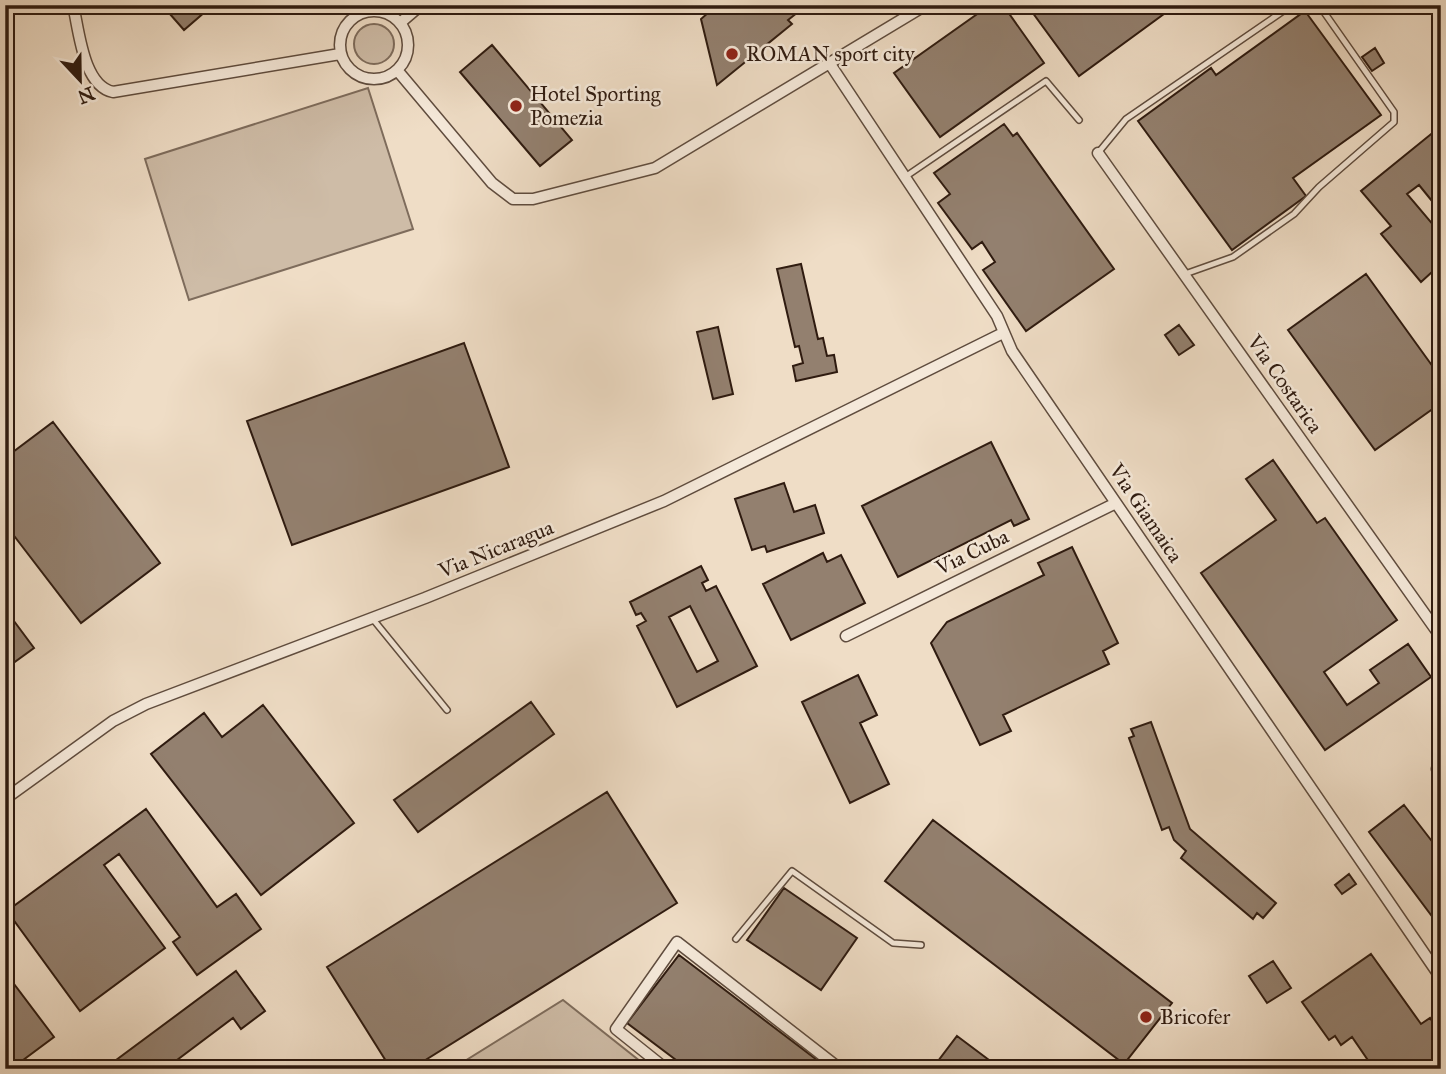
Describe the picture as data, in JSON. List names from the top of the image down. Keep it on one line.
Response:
{"streets":{"street":["Via Costarica","Via Giamaica","Via Nicaragua","Via Cuba"]},"crossings":[["Via Giamaica","Via Nicaragua"],["Via Giamaica","Via Cuba"]],"places":["ROMAN sport city","Hotel Sporting Pomezia","Bricofer"],"north":"bottom"}
